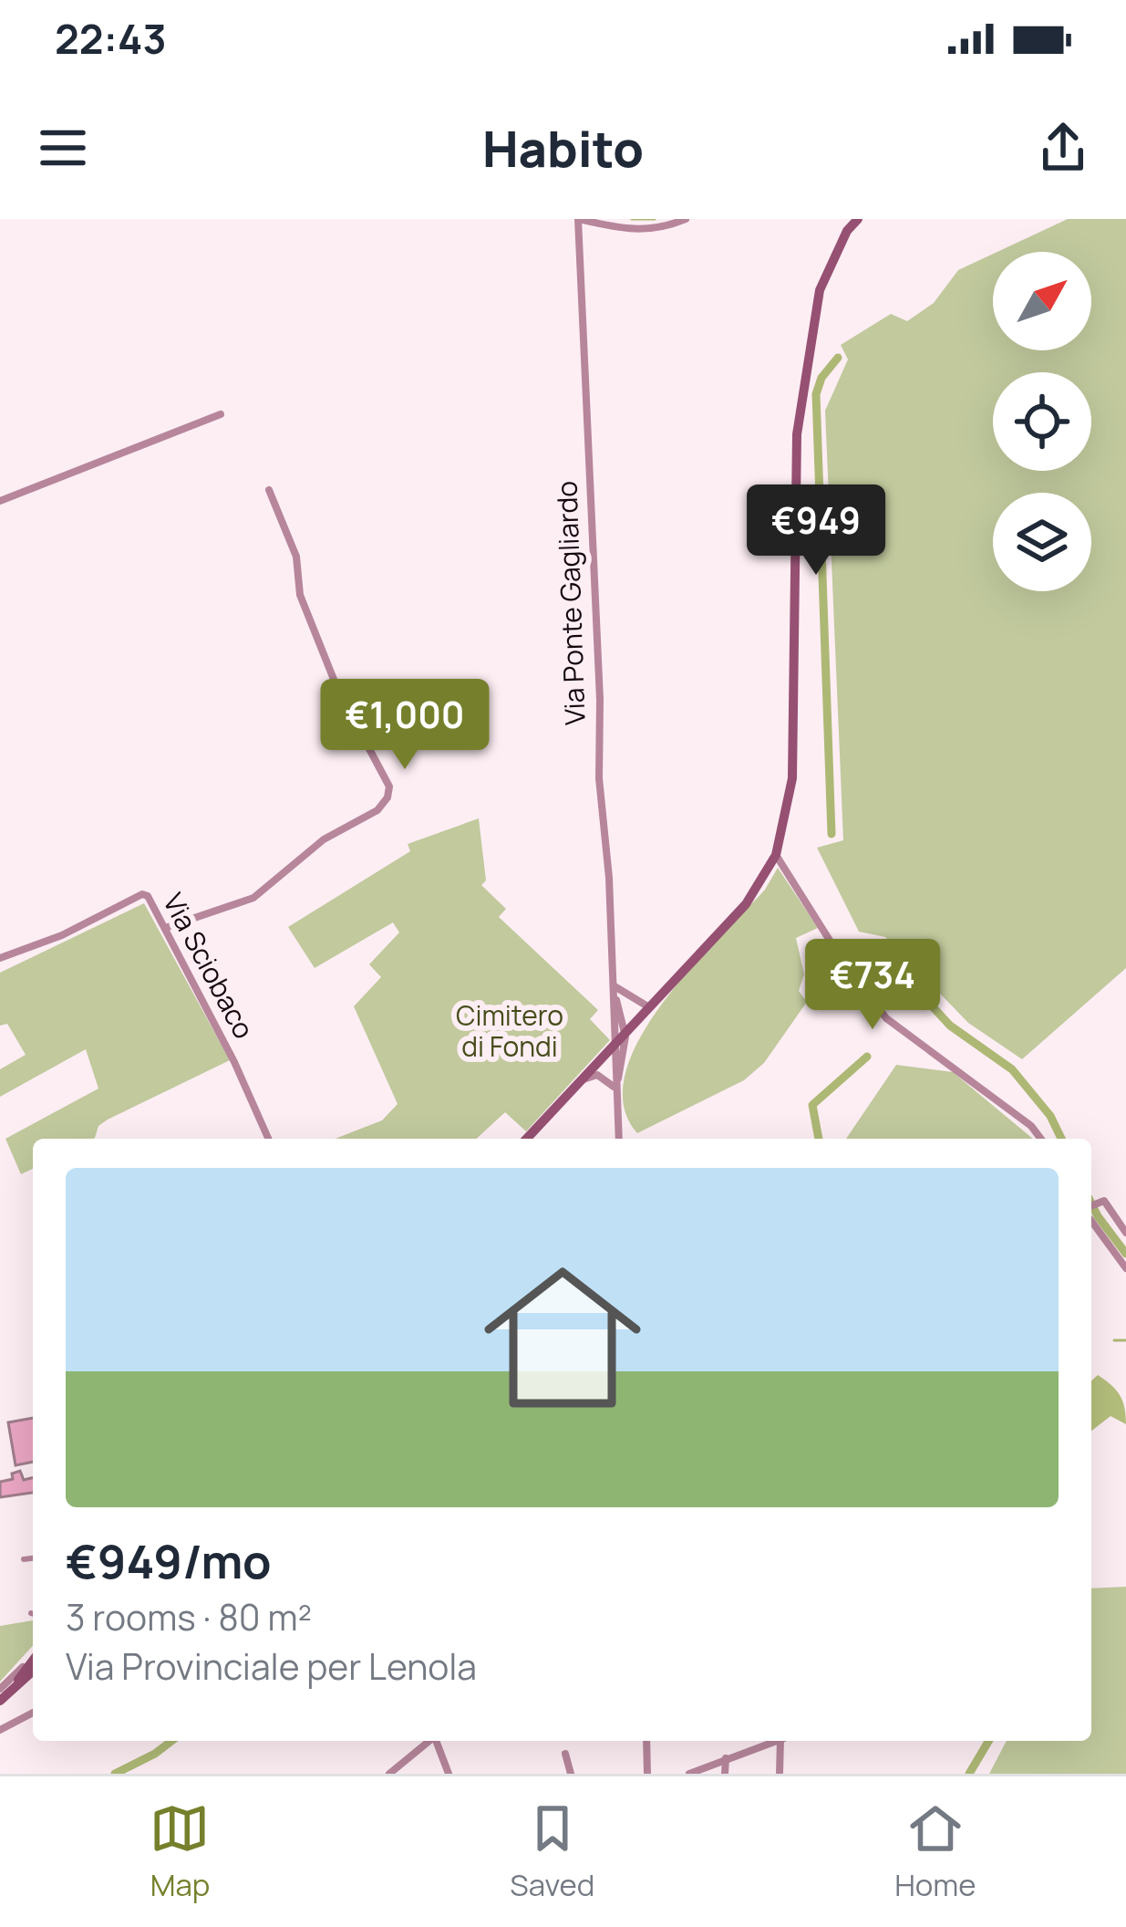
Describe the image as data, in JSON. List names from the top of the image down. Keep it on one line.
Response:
{"streets":{"street":["Via Ponte Gagliardo","Via Sciobaco"]},"parks":["Cimitero di Fondi"],"north":"top right","page":{"status":"22:43","header":"Habito","price":["€949","€1,000","€734"],"list":[{"name":"€949/mo","note":"3 rooms · 80 m² · Via Provinciale per Lenola"}],"tabs":["Map","Saved","Home"]}}
